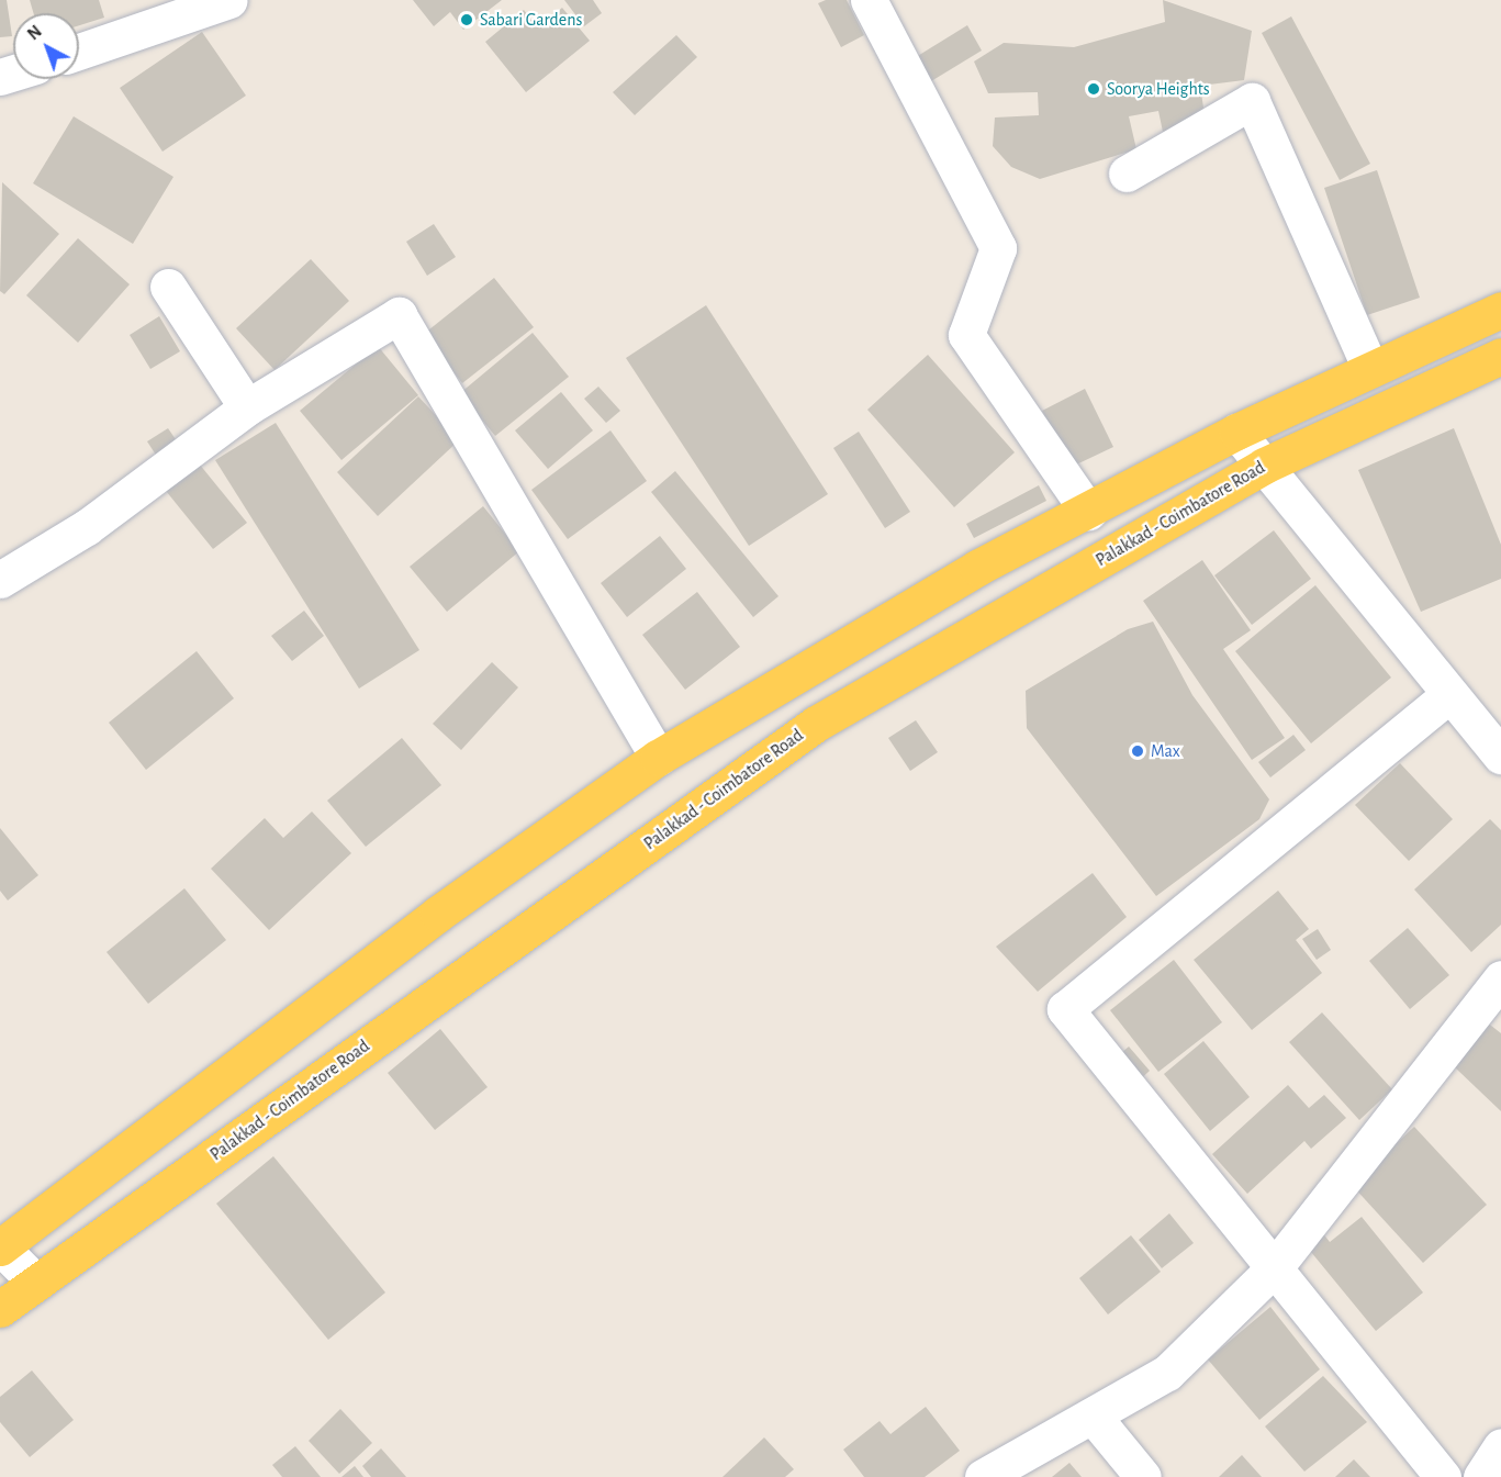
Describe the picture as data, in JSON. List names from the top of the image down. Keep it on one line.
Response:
{"streets":{"main road":["Palakkad - Coimbatore Road"]},"places":["Sabari Gardens","Soorya Heights","Max"],"north":"top left"}
